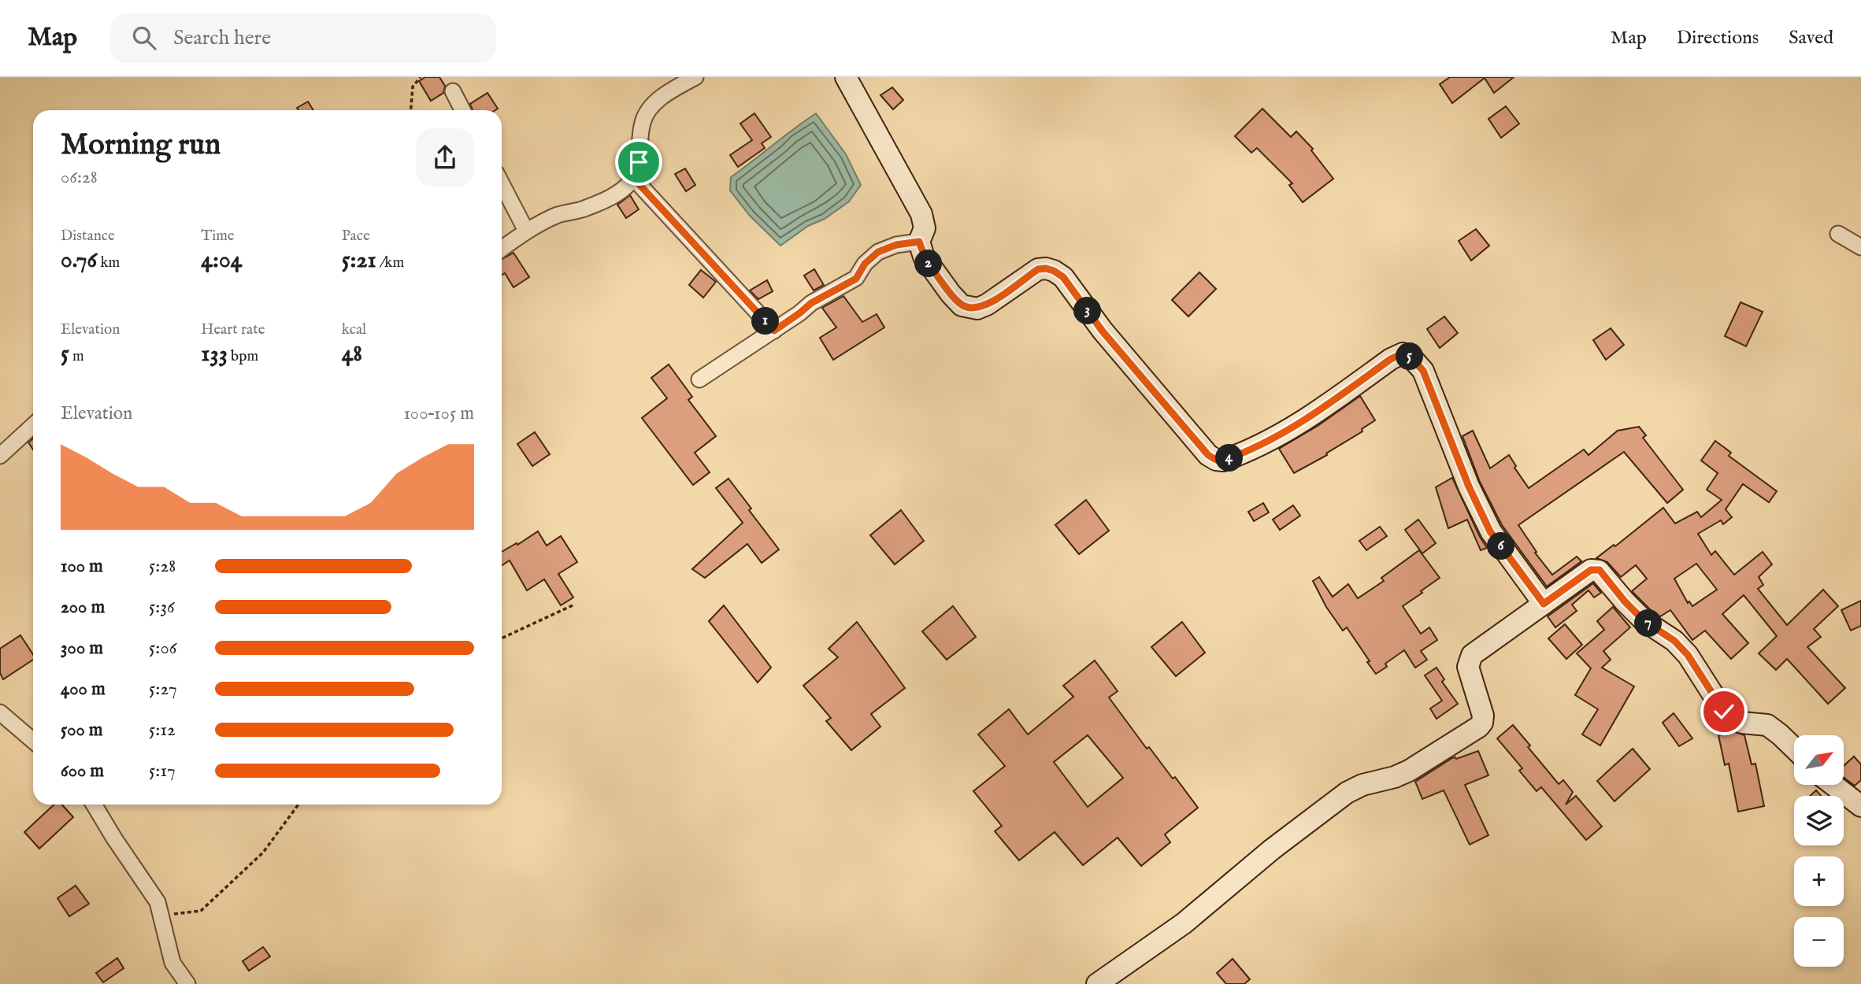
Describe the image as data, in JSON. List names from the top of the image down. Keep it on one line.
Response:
{"north":"top right","page":{"header":"Map","search":"Search here","nav":["Map","Directions","Saved"],"heading":["Morning run","06:28"],"stats":[["Distance","0.76 km"],["Time","4:04"],["Pace","5:21 /km"],["Elevation","5 m"],["Heart rate","133 bpm"],["kcal","48"]],"pins":["2","3","1","5","4","6","7"],"chart":["Elevation","100–105 m"],"list":[{"name":"100 m","note":"5:28"},{"name":"200 m","note":"5:36"},{"name":"300 m","note":"5:06"},{"name":"400 m","note":"5:27"},{"name":"500 m","note":"5:12"},{"name":"600 m","note":"5:17"}],"map_buttons":["+","−"]}}
